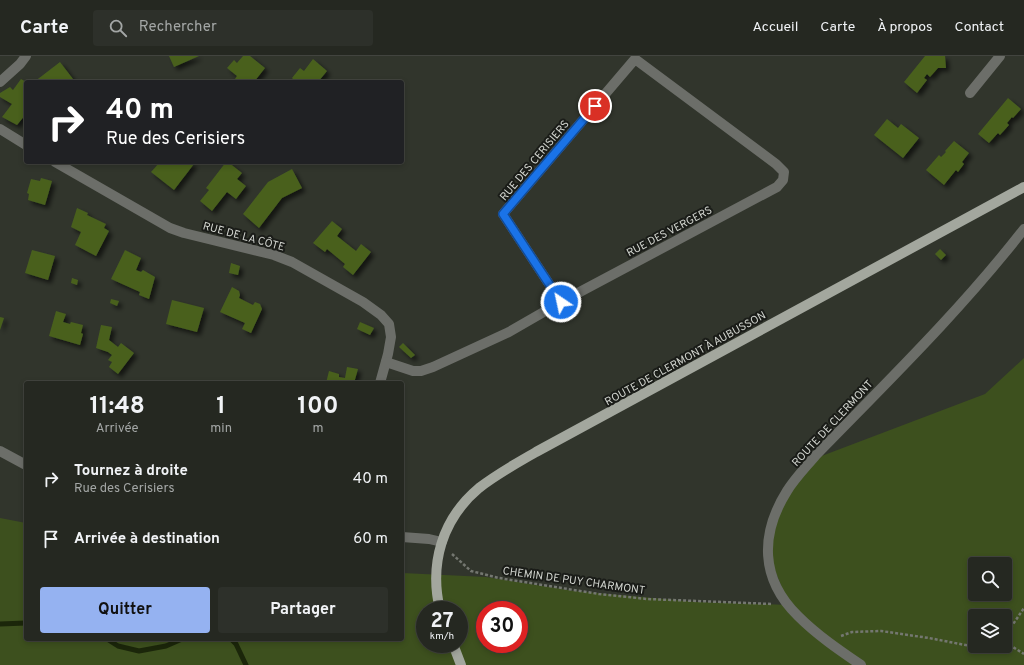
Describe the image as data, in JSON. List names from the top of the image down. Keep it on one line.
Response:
{"streets":{"main road":["ROUTE DE CLERMONT À AUBUSSON"],"street":["RUE DES CERISIERS","RUE DES VERGERS","RUE DE LA CÔTE","ROUTE DE CLERMONT"],"path":["CHEMIN DE PUY CHARMONT"]},"crossings":[["RUE DES CERISIERS","RUE DES VERGERS"],["RUE DES VERGERS","RUE DE LA CÔTE"],["ROUTE DE CLERMONT À AUBUSSON","CHEMIN DE PUY CHARMONT"],["ROUTE DE CLERMONT","CHEMIN DE PUY CHARMONT"]],"page":{"header":"Carte","search":"Rechercher","nav":["Accueil","Carte","À propos","Contact"],"turn":["40 m","Rue des Cerisiers"],"eta":["11:48","Arrivée","1","min","100","m"],"list":[{"name":"Tournez à droite","note":"Rue des Cerisiers","value":"40 m"},{"name":"Arrivée à destination","value":"60 m"}],"buttons":["Quitter","Partager"],"speed":"27 km/h","limit":"30"}}
